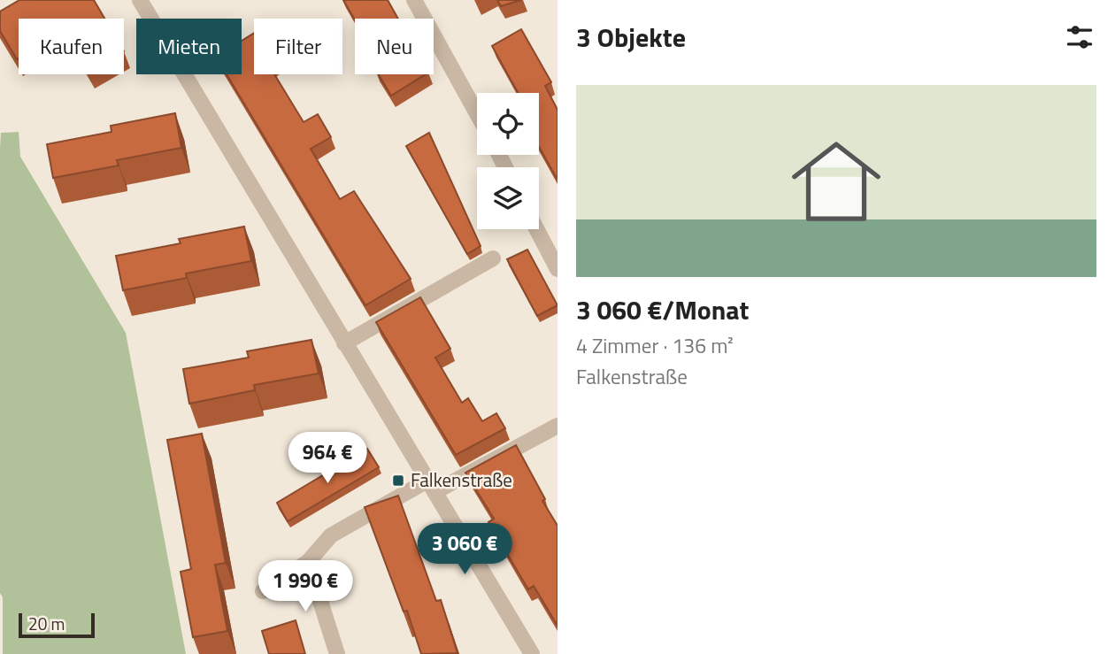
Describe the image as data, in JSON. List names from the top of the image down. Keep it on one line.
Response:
{"places":{"transit":["Falkenstraße"]},"scale_bar":"20 m","page":{"heading":"3 Objekte","chip":["Kaufen","Mieten","Filter","Neu"],"list":[{"name":"3 060 €/Monat","note":"4 Zimmer · 136 m² · Falkenstraße"}],"price":["964 €","3 060 €","1 990 €"],"scale":"20 m"}}
